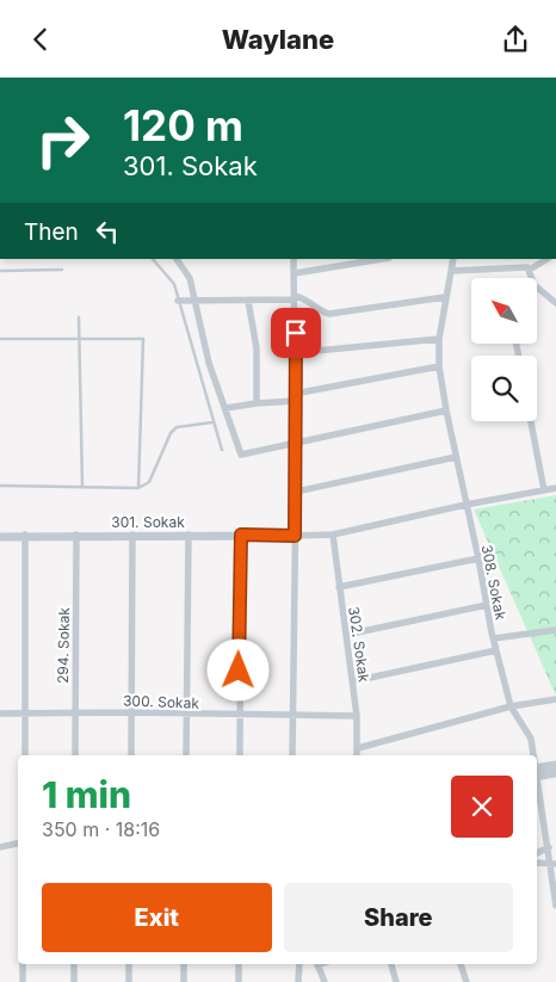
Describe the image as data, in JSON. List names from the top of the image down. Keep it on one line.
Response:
{"streets":{"street":["301. Sokak","308. Sokak","302. Sokak","294. Sokak","300. Sokak"]},"crossings":[["301. Sokak","294. Sokak"],["302. Sokak","300. Sokak"],["294. Sokak","300. Sokak"]],"north":"top left","page":{"header":"Waylane","turn":["120 m","301. Sokak"],"then":"Then","heading":["1 min","350 m · 18:16"],"buttons":["Exit","Share"]}}
